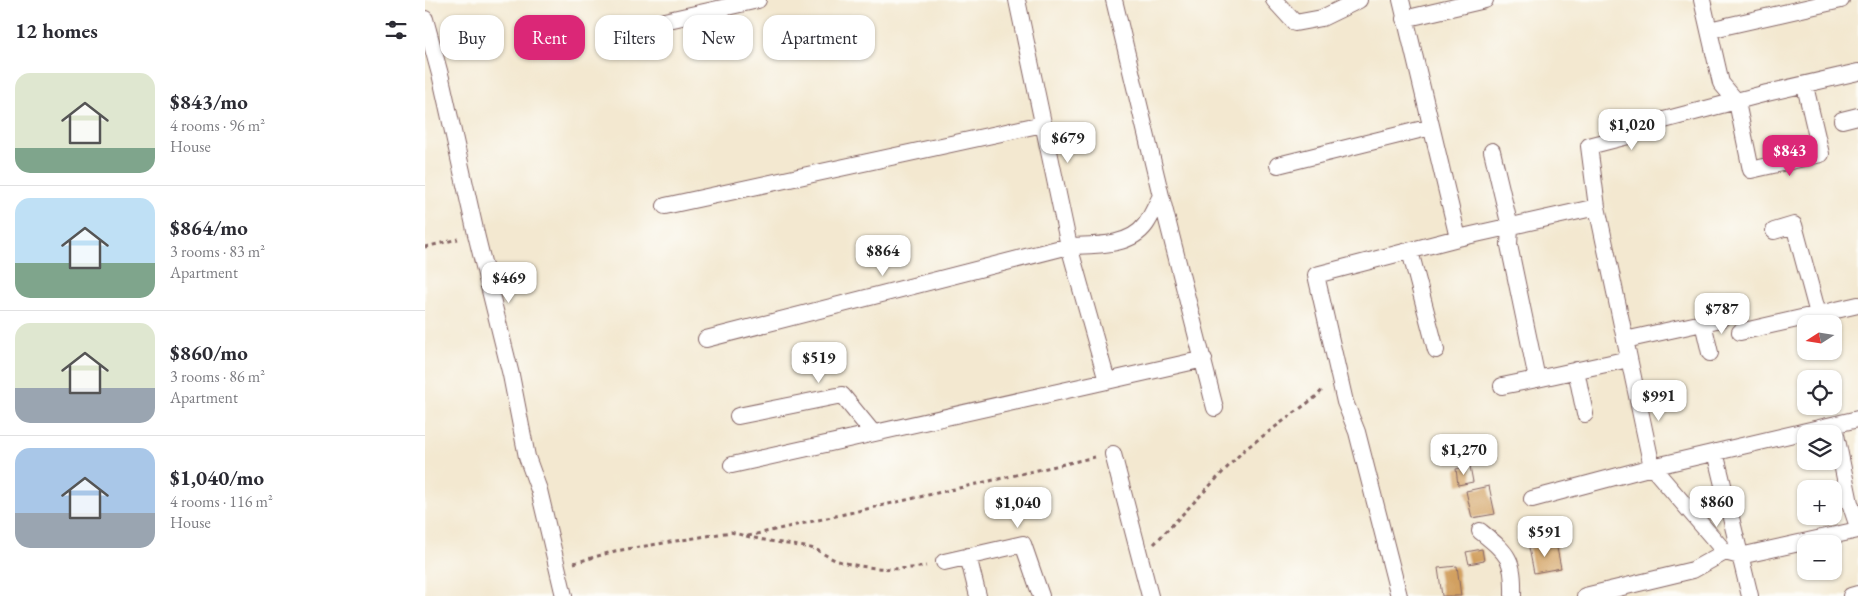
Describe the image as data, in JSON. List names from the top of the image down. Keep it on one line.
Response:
{"north":"left","page":{"heading":"12 homes","chip":["Buy","Rent","Filters","New","Apartment"],"list":[{"name":"$843/mo","note":"4 rooms · 96 m² · House"},{"name":"$864/mo","note":"3 rooms · 83 m² · Apartment"},{"name":"$860/mo","note":"3 rooms · 86 m² · Apartment"},{"name":"$1,040/mo","note":"4 rooms · 116 m² · House"}],"price":["$1,020","$679","$843","$864","$469","$787","$519","$991","$1,270","$860","$1,040","$591"],"map_buttons":["+","−"]}}
